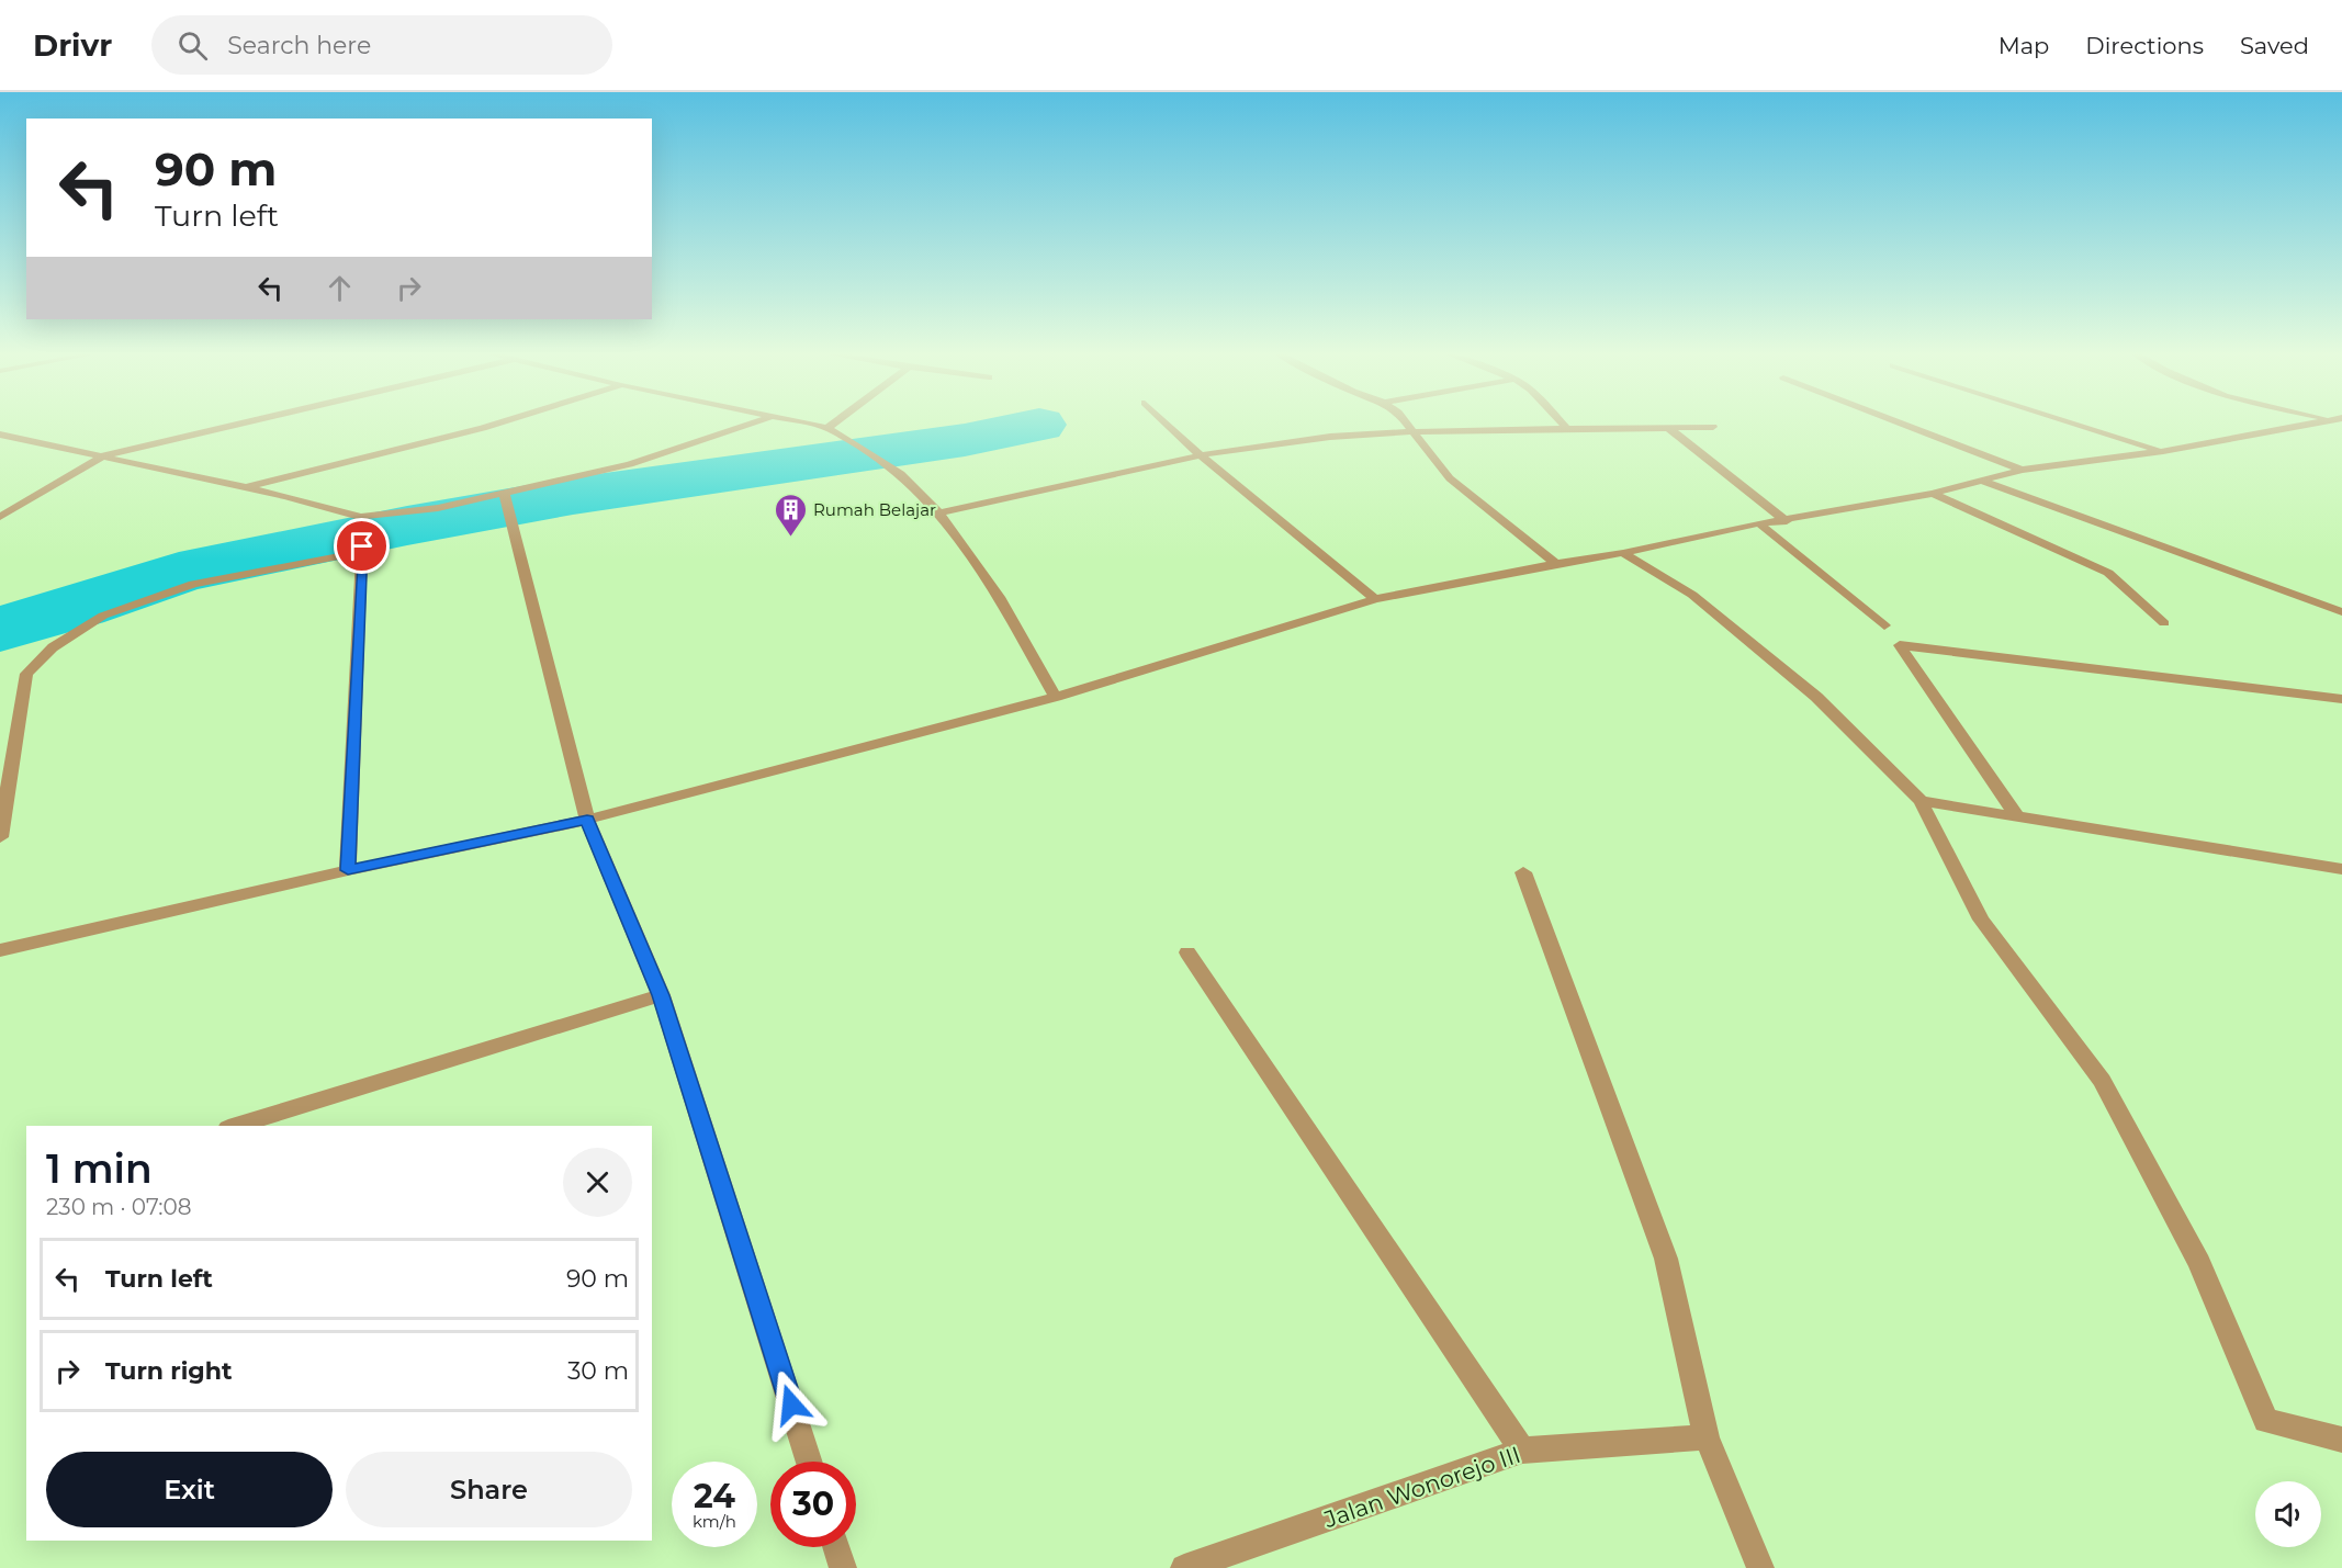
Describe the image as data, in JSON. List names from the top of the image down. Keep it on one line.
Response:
{"streets":{"street":["Jalan Wonorejo III"]},"places":{"building":["Rumah Belajar"]},"page":{"header":"Drivr","search":"Search here","nav":["Map","Directions","Saved"],"turn":["90 m","Turn left"],"heading":["1 min","230 m · 07:08"],"list":[{"name":"Turn left","value":"90 m"},{"name":"Turn right","value":"30 m"}],"buttons":["Exit","Share"],"speed":"24 km/h","limit":"30"}}
